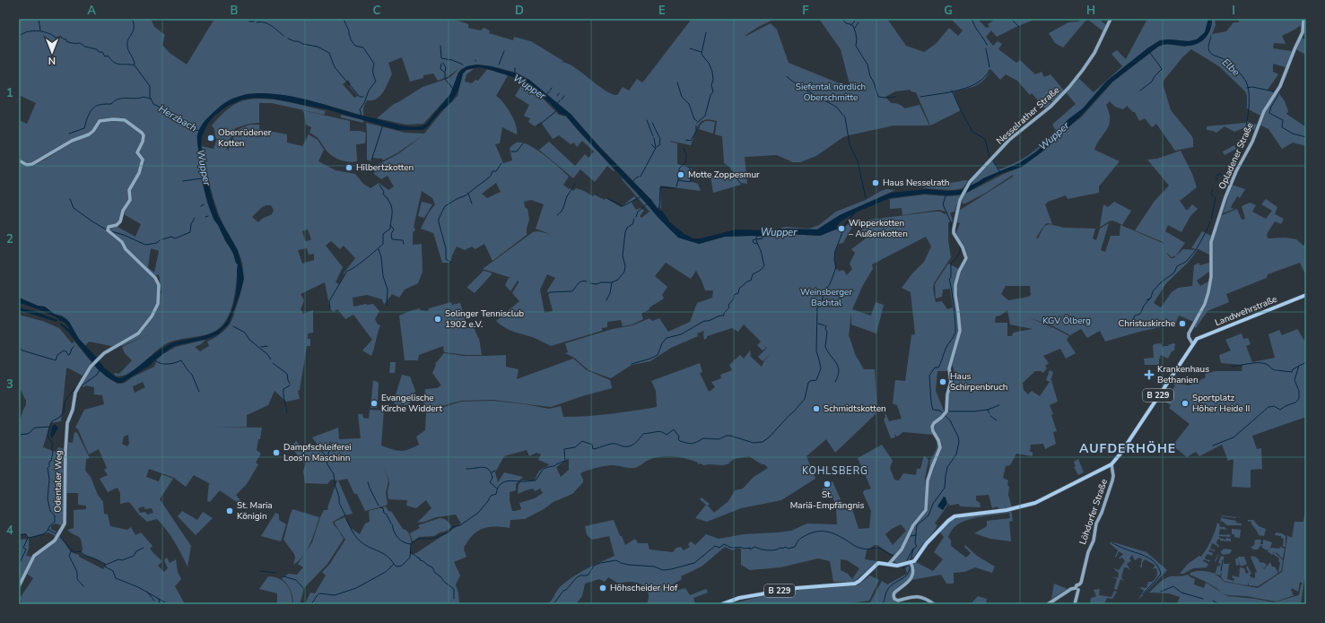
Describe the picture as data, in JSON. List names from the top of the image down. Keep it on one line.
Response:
{"streets":{"main road":["Nesselrather Straße","Opladener Straße","Landwehrstraße","B 229","Odentaler Weg","Löhdorfer Straße"]},"crossings":[["Opladener Straße","Landwehrstraße"],["Opladener Straße","B 229"],["Landwehrstraße","B 229"],["B 229","Löhdorfer Straße"]],"districts":["AUFDERHÖHE","KOHLSBERG"],"water":["Elbe","Wupper","Herzbach"],"parks":["Siefental nördlich Oberschmitte","Weinsberger Bachtal","KGV Ölberg"],"places":{"other":["Obenrüdener Kotten","Hilbertzkotten","Motte Zoppesmur","Haus Nesselrath","Wipperkotten – Außenkotten","Solinger Tennisclub 1902 e.V.","Christuskirche","Haus Schirpenbruch","Evangelische Kirche Widdert","Sportplatz Höher Heide II","Schmidtskotten","Dampfschleiferei Loos'n Maschinn","St. Mariä-Empfängnis","St. Maria Königin","Höhscheider Hof"],"health":["Krankenhaus Bethanien"]},"north":"bottom","grid":{"columns":["A","B","C","D","E","F","G","H","I"],"rows":["1","2","3","4"]}}
